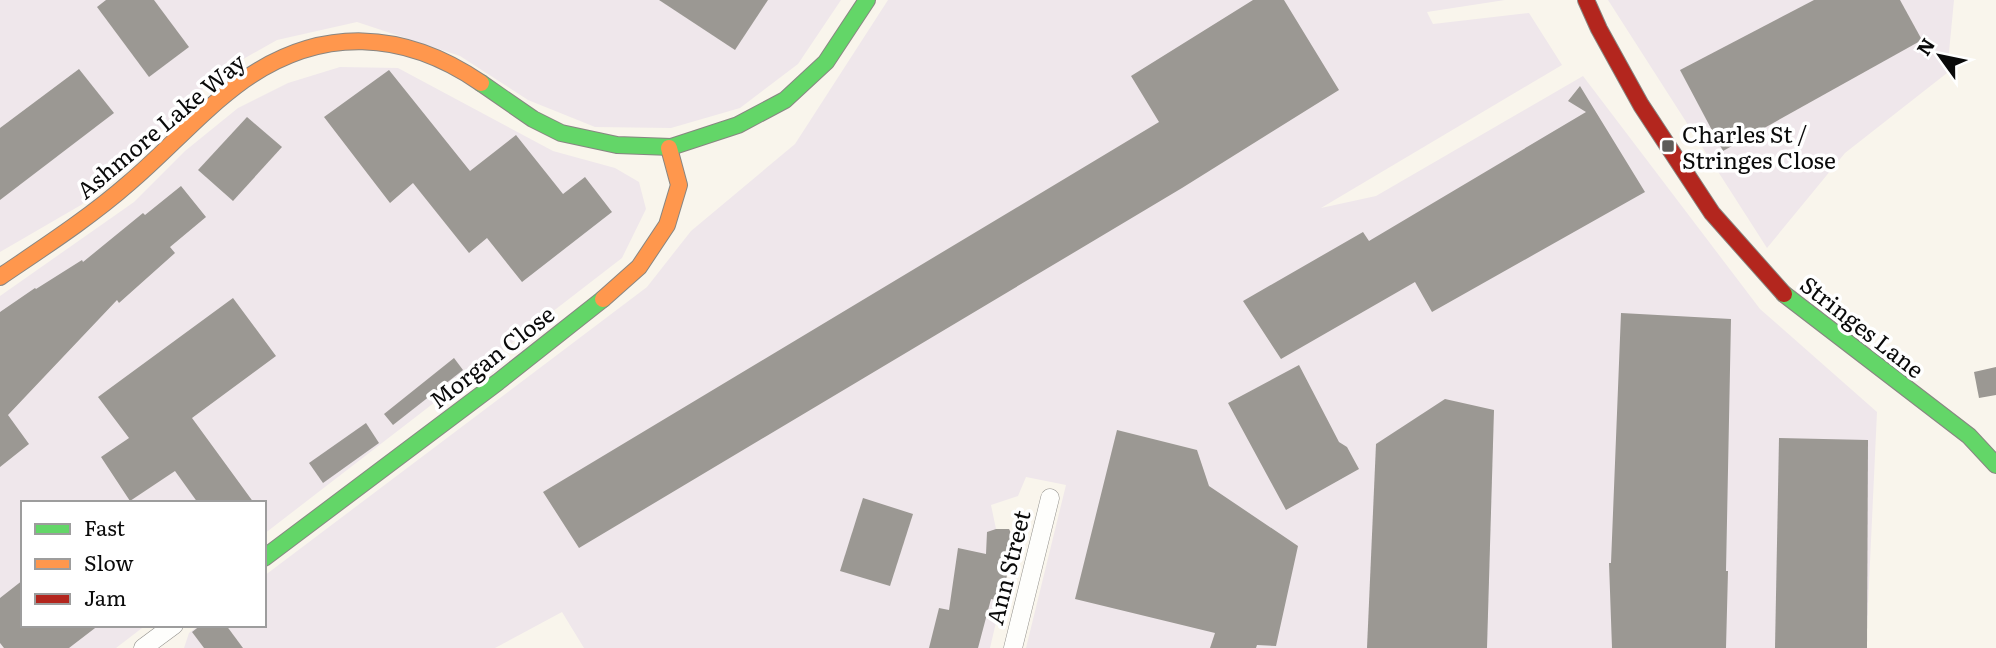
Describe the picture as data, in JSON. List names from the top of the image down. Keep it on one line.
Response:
{"streets":{"street":["Ashmore Lake Way","Stringes Lane","Morgan Close","Ann Street"]},"crossings":[["Ashmore Lake Way","Morgan Close"]],"places":{"transit":["Charles St / Stringes Close"]},"legend":["Fast","Slow","Jam"],"north":"top left"}
